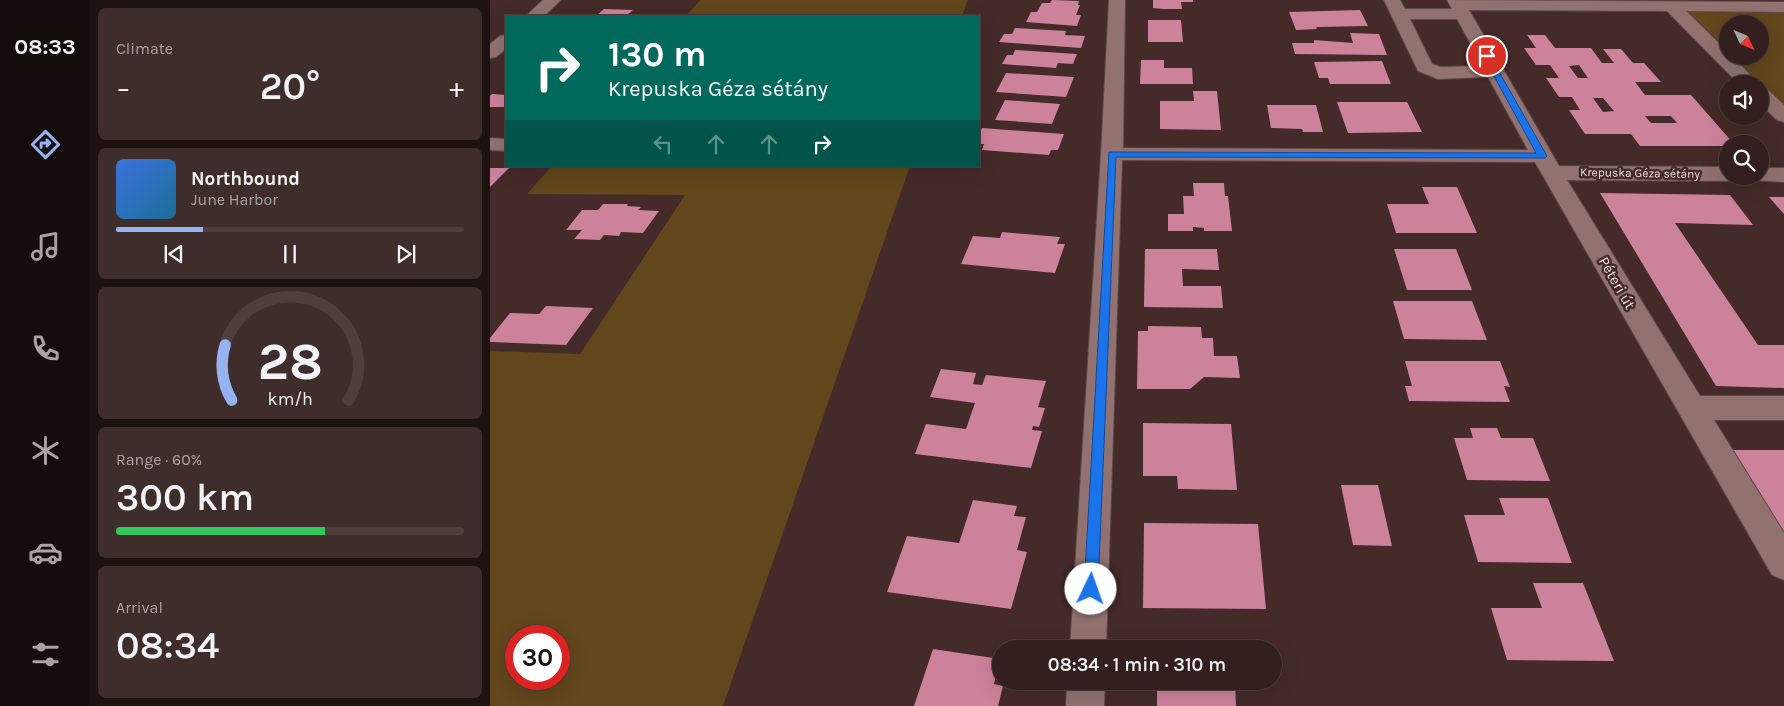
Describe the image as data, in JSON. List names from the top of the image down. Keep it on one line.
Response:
{"streets":{"street":["Krepuska Géza sétány","Péteri út"]},"crossings":[["Krepuska Géza sétány","Péteri út"]],"north":"bottom right","page":{"tabs":"08:33","tile":["Climate",["Range · 60%","300 km"],["Arrival","08:34"]],"turn":["130 m","Krepuska Géza sétány"],"heat":["−","20°","+"],"song":["Northbound","June Harbor"],"limit":"30","trip":"08:34 · 1 min · 310 m","gauge":["28","km/h"]}}
